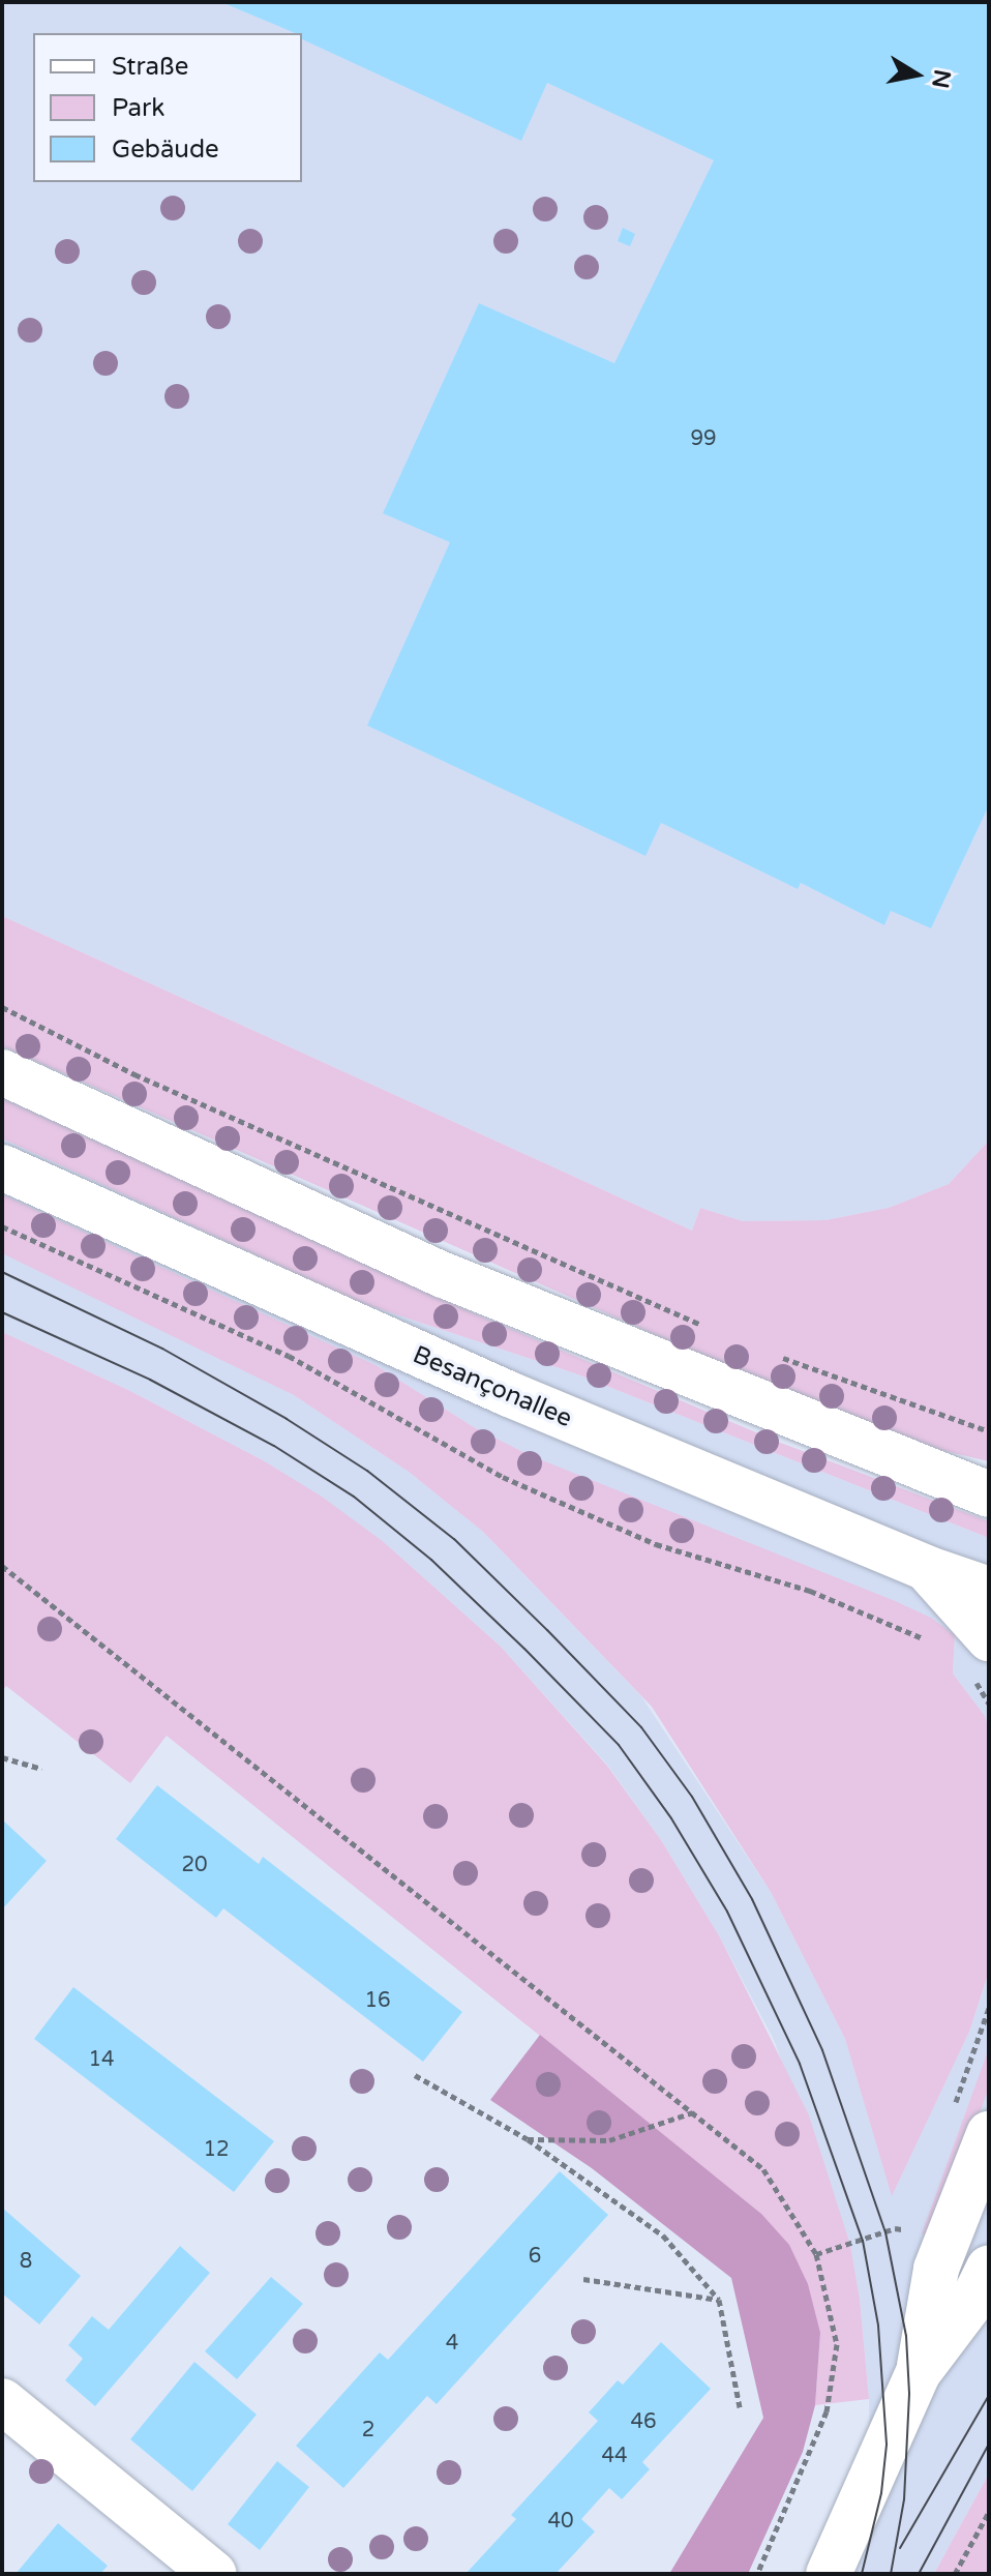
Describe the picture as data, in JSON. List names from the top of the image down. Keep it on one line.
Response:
{"streets":{"main road":["Besançonallee"]},"house_numbers":["99","20","16","14","12","6","8","4","46","2","44","40"],"legend":["Straße","Park","Gebäude"],"north":"right"}
